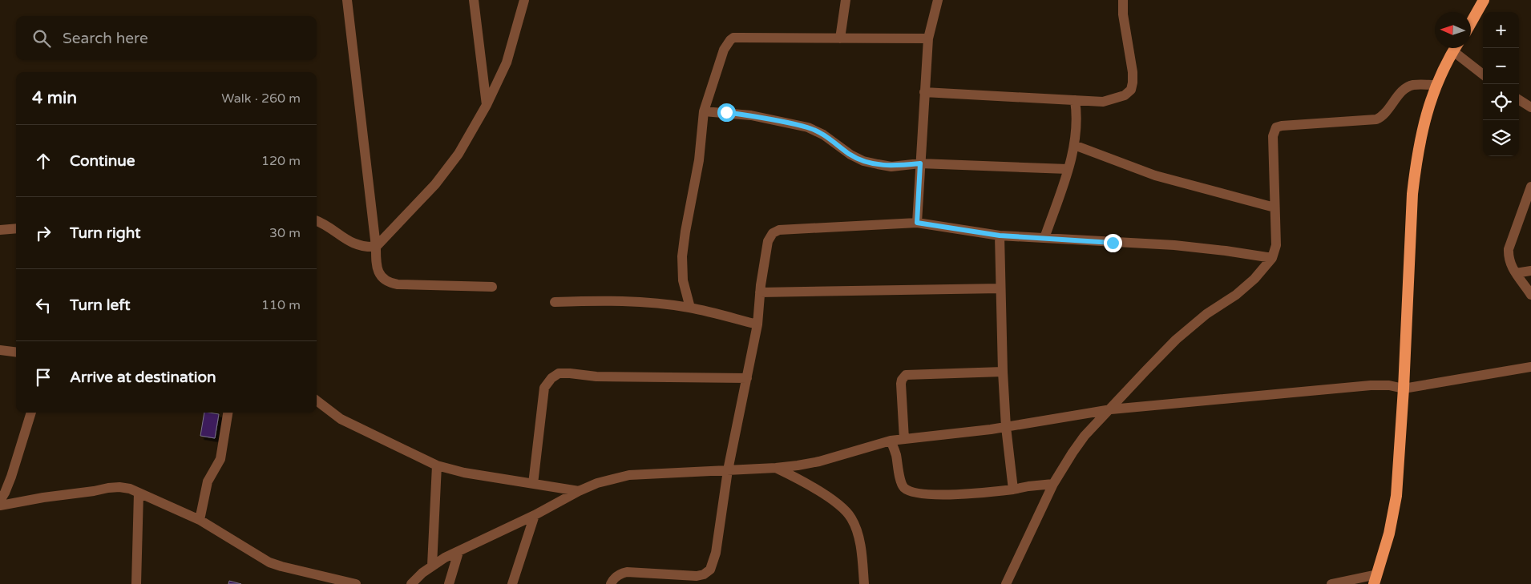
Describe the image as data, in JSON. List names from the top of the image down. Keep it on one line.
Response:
{"north":"left","page":{"map_buttons":["+","−"],"search":"Search here","heading":["4 min","Walk · 260 m"],"list":[["Continue","120 m"],["Turn right","30 m"],["Turn left","110 m"],"Arrive at destination"]}}
